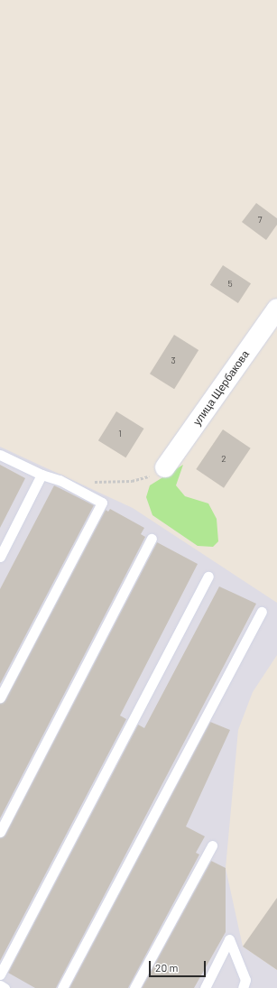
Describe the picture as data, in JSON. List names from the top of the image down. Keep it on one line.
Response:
{"streets":{"street":["улица Щербакова"]},"house_numbers":["7","5","3","1","2"],"scale_bar":"20 m"}
